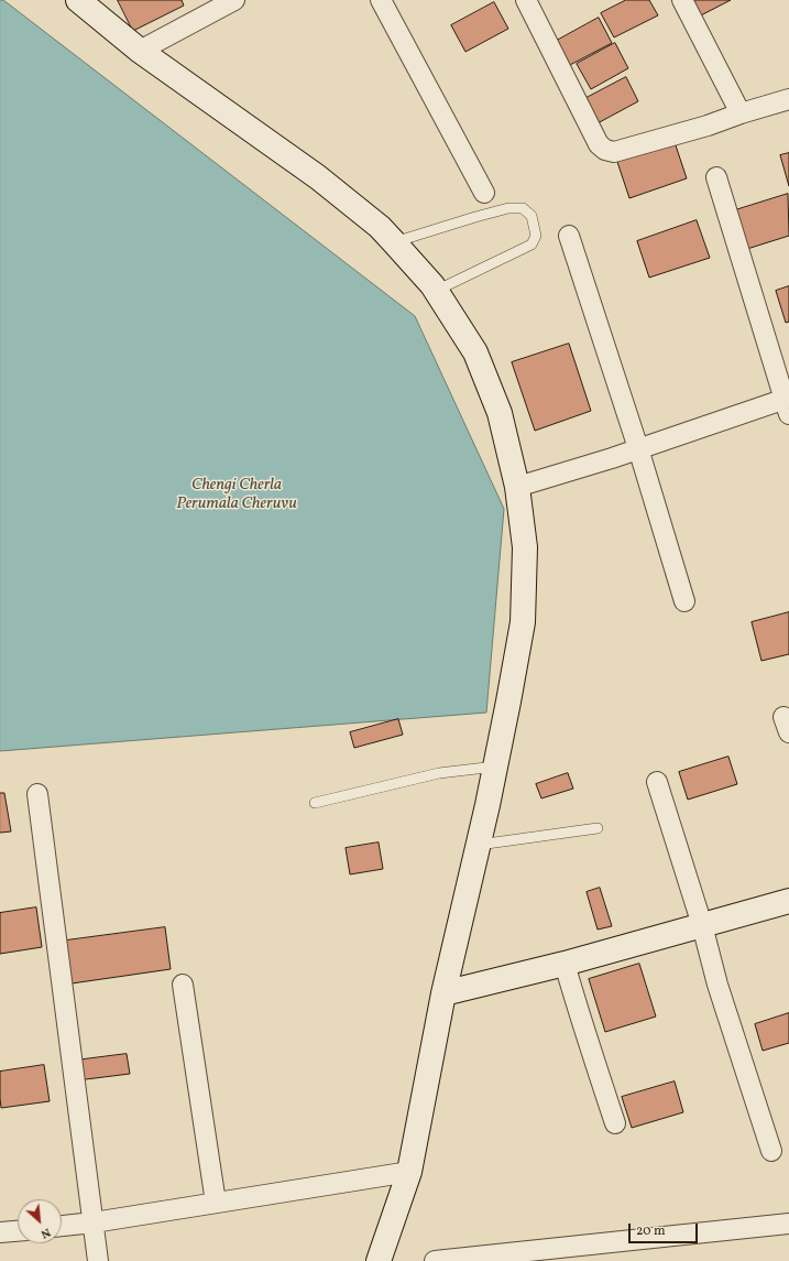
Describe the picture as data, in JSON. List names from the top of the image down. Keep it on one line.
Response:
{"water":["Chengi Cherla Perumala Cheruvu"],"scale_bar":"20 m","north":"bottom right"}
